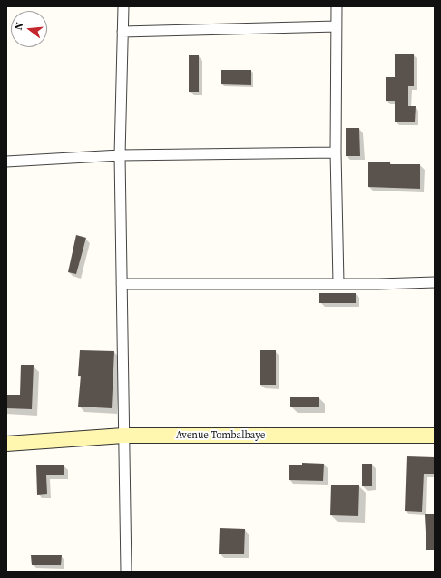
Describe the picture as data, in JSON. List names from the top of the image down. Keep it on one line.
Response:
{"streets":{"main road":["Avenue Tombalbaye"]},"north":"left"}
